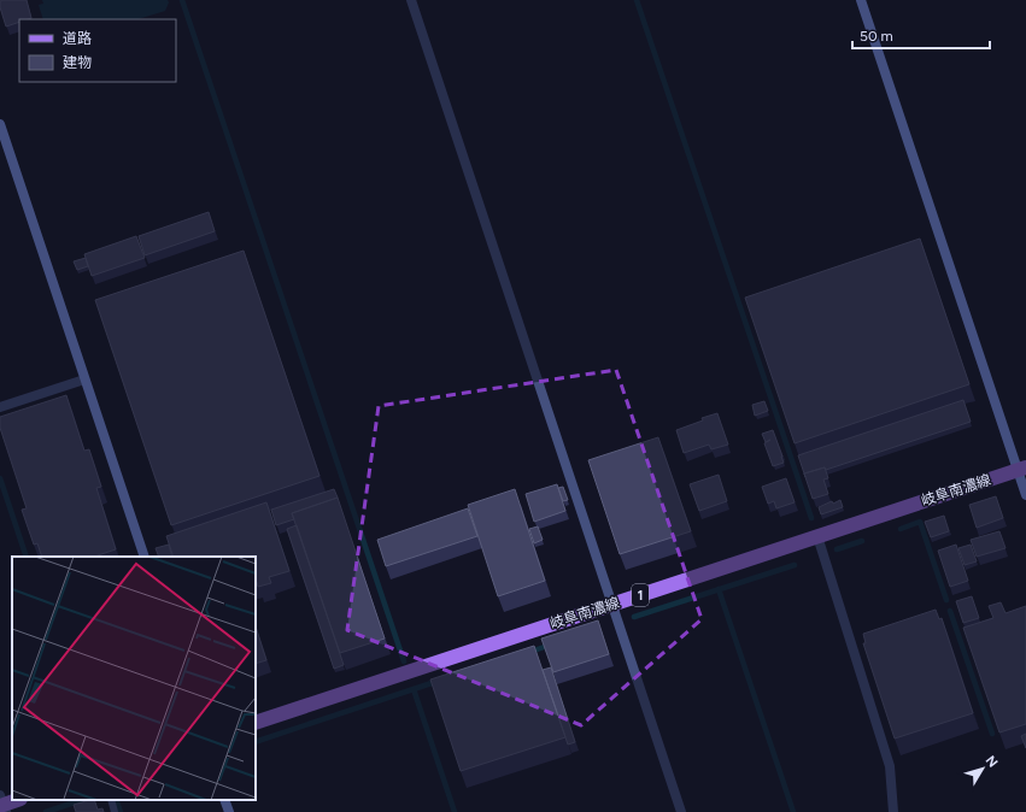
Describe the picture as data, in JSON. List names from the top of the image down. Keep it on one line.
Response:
{"streets":{"main road":["岐阜南濃線","1"]},"legend":["道路","建物"],"scale_bar":"50 m","north":"top right"}
